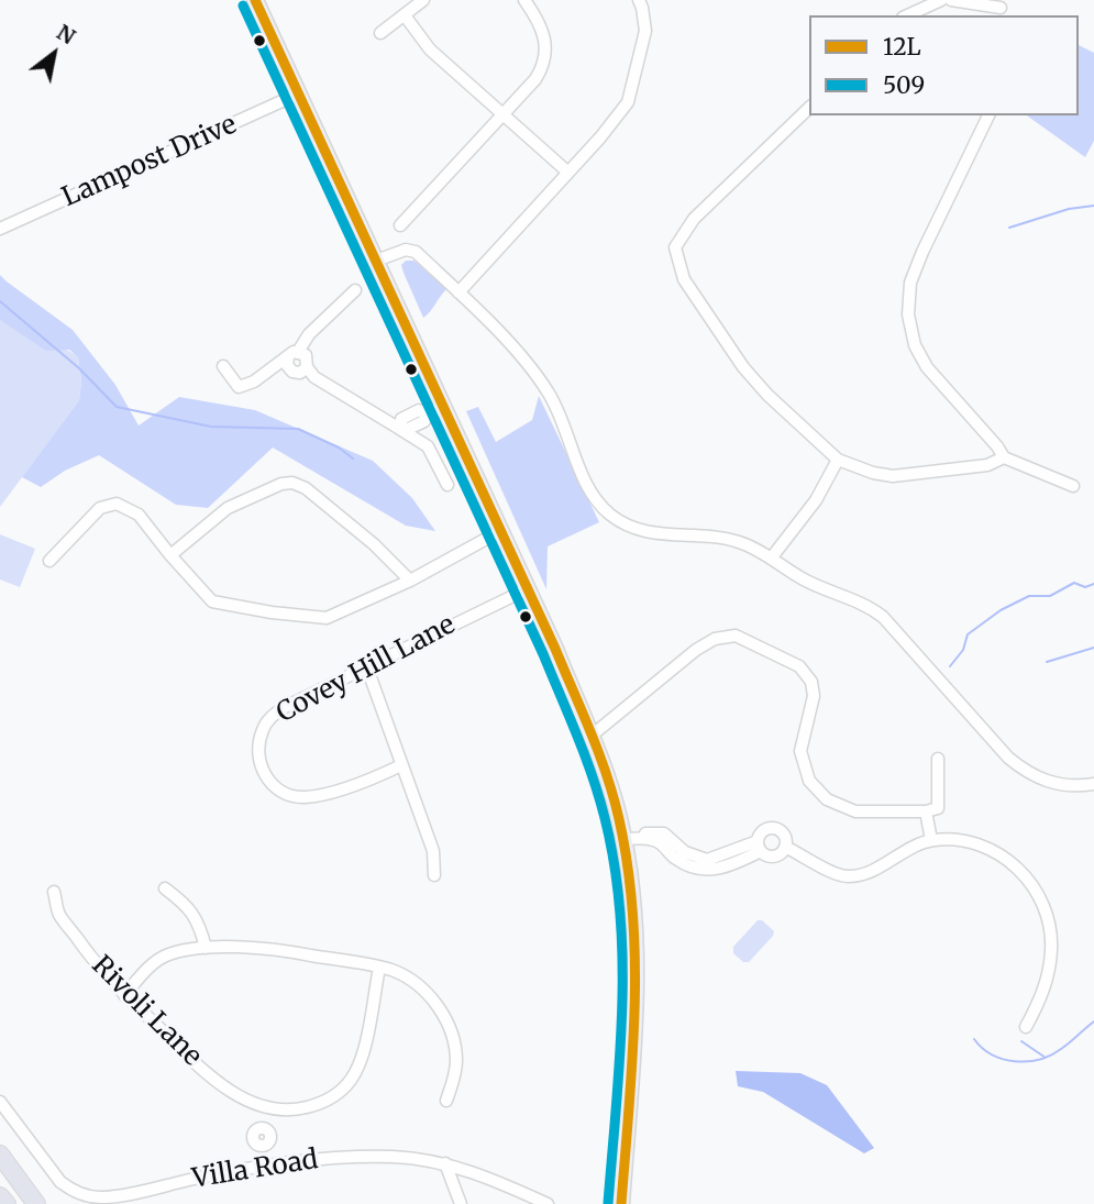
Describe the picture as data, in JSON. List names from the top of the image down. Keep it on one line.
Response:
{"streets":{"street":["Lampost Drive","Covey Hill Lane","Rivoli Lane","Villa Road"]},"lines":["transit line 12L","transit line 509"],"legend":["12L","509"],"north":"top right"}
